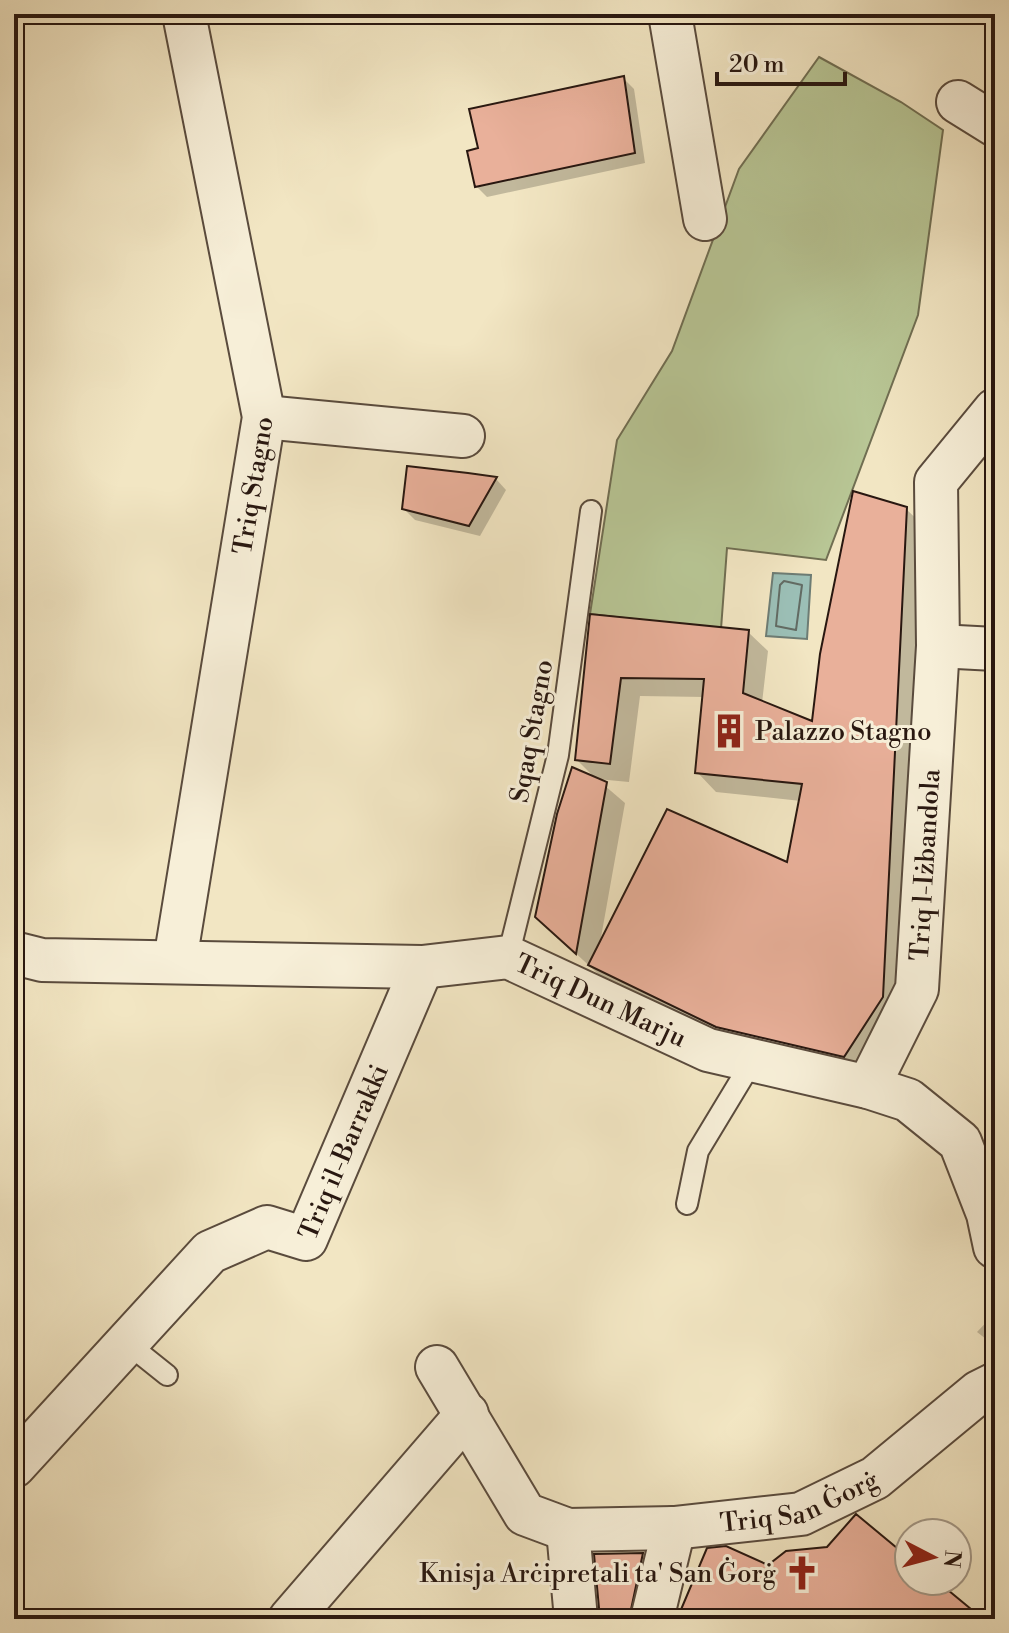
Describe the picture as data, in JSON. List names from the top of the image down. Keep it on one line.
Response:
{"streets":{"street":["Triq Stagno","Triq l-Iżbandola","Triq Dun Marju","Triq il-Barrakki","Triq San Ġorġ"],"lane":["Sqaq Stagno"]},"crossings":[["Triq Stagno","Triq Dun Marju"],["Sqaq Stagno","Triq Dun Marju"],["Triq l-Iżbandola","Triq Dun Marju"],["Triq Dun Marju","Triq il-Barrakki"]],"places":{"building":["Palazzo Stagno"],"church":["Knisja Arċipretali ta' San Ġorġ"]},"scale_bar":"20 m","north":"right"}
